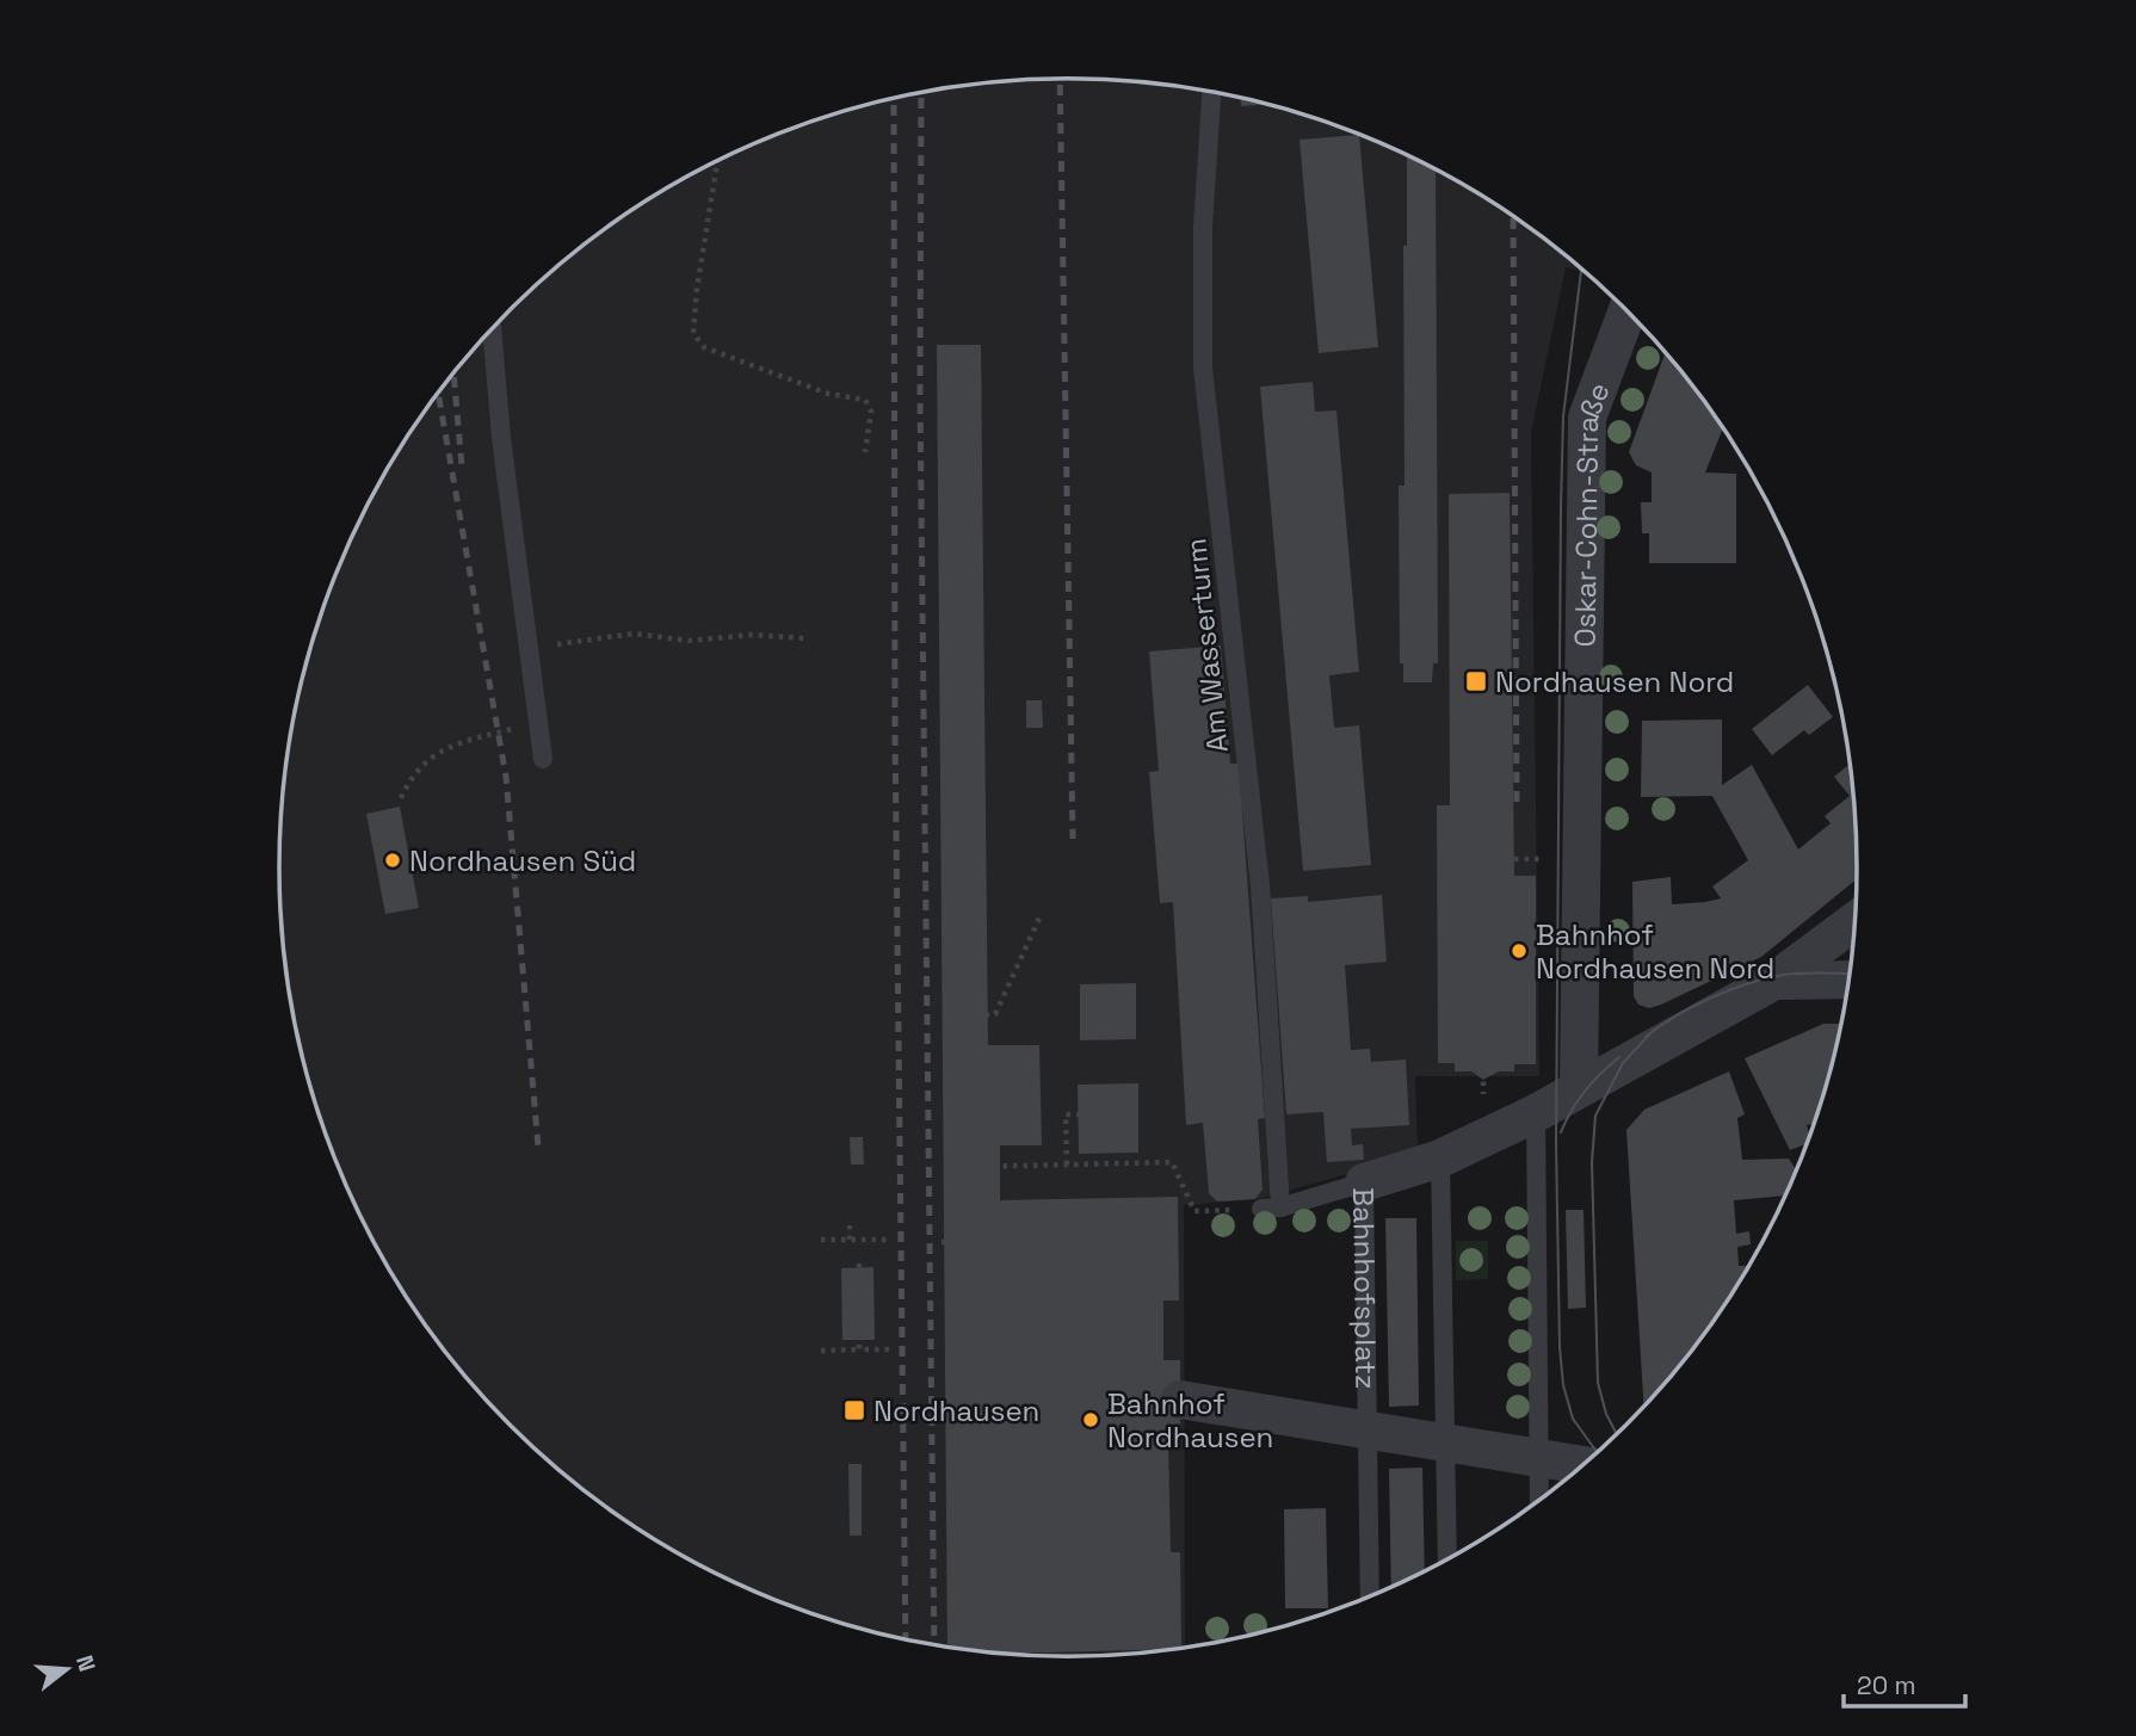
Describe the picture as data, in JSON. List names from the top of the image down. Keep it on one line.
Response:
{"streets":{"street":["Oskar-Cohn-Straße","Bahnhofsplatz"],"lane":["Am Wasserturm"]},"crossings":[["Oskar-Cohn-Straße","Bahnhofsplatz"]],"places":{"transit":["Nordhausen Nord","Nordhausen"],"other":["Nordhausen Süd","Bahnhof Nordhausen Nord","Bahnhof Nordhausen"]},"scale_bar":"20 m","north":"right"}
